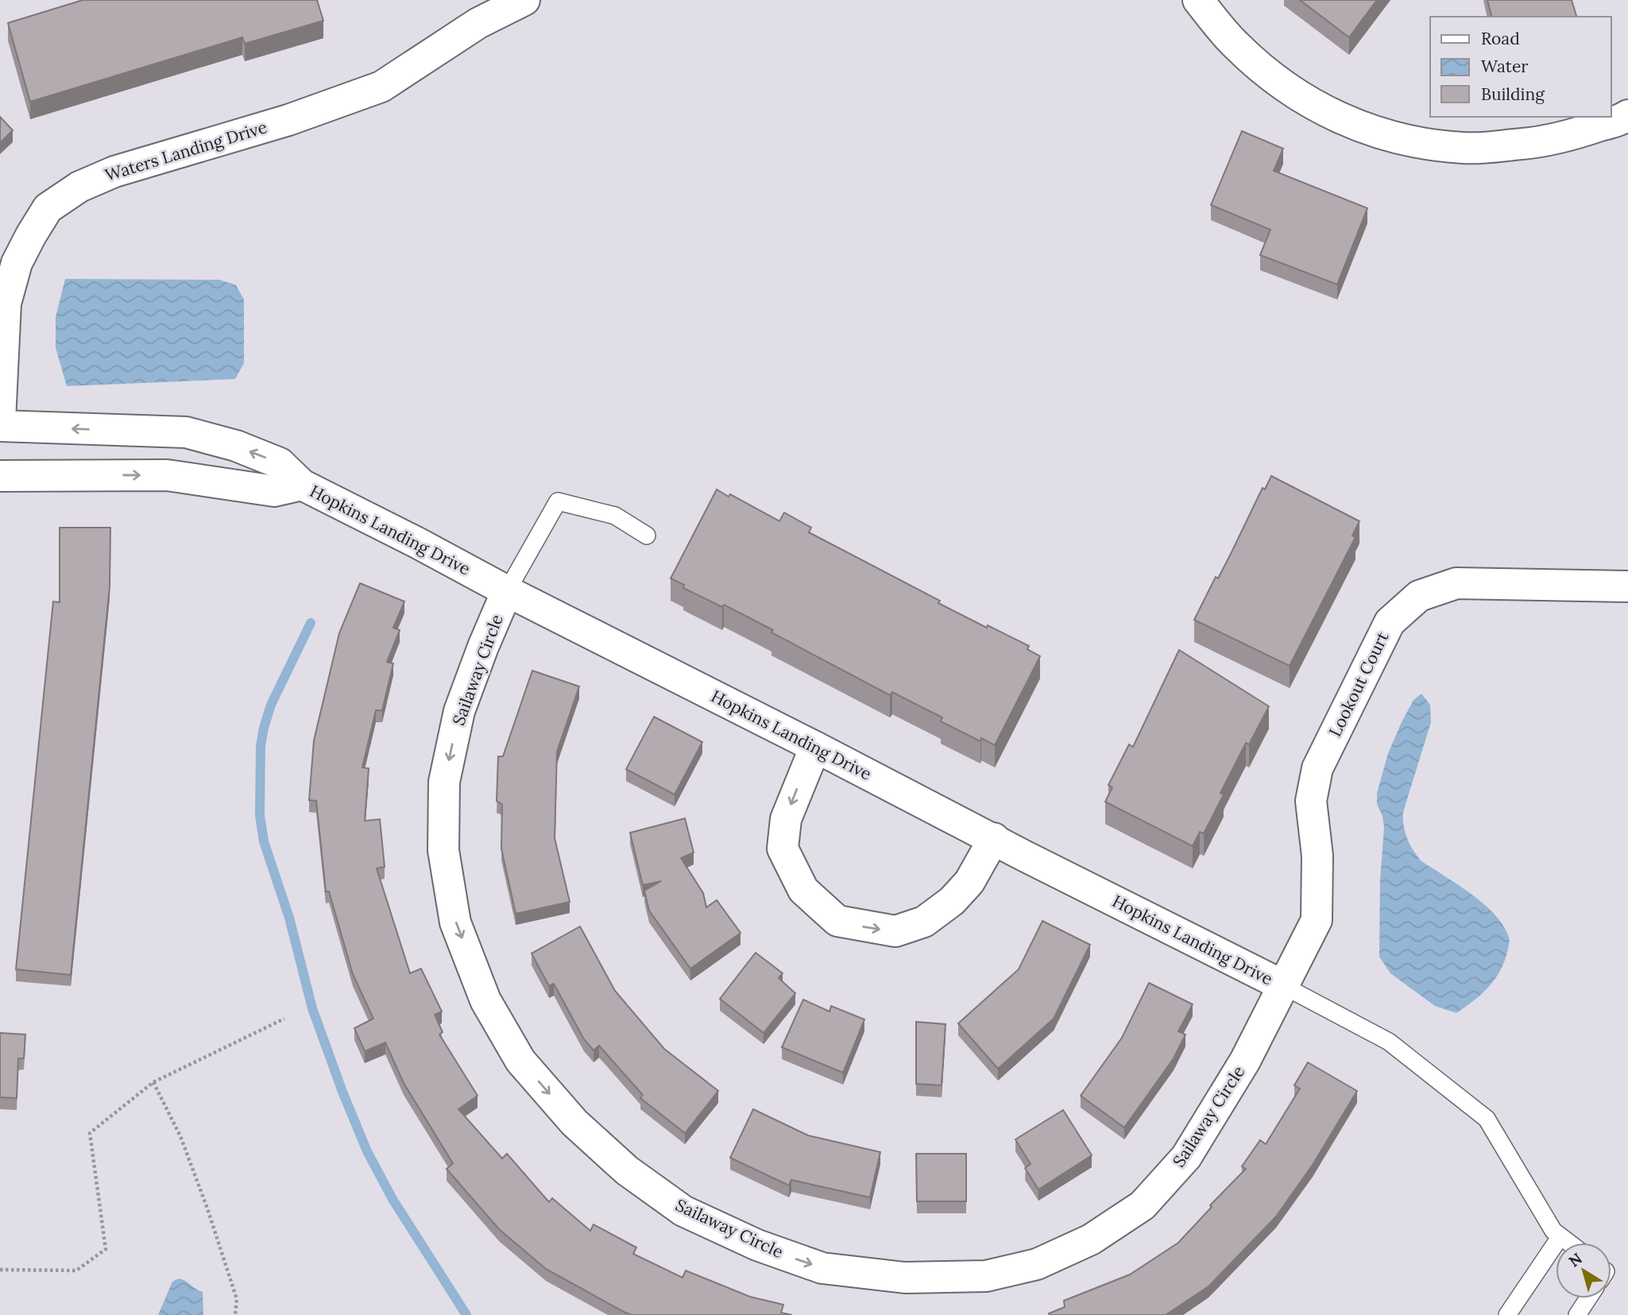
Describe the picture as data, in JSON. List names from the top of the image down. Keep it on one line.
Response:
{"streets":{"street":["Waters Landing Drive","Hopkins Landing Drive","Sailaway Circle","Lookout Court"]},"crossings":[["Hopkins Landing Drive","Sailaway Circle"],["Hopkins Landing Drive","Lookout Court"],["Sailaway Circle","Lookout Court"]],"legend":["Road","Water","Building"],"north":"top left"}
